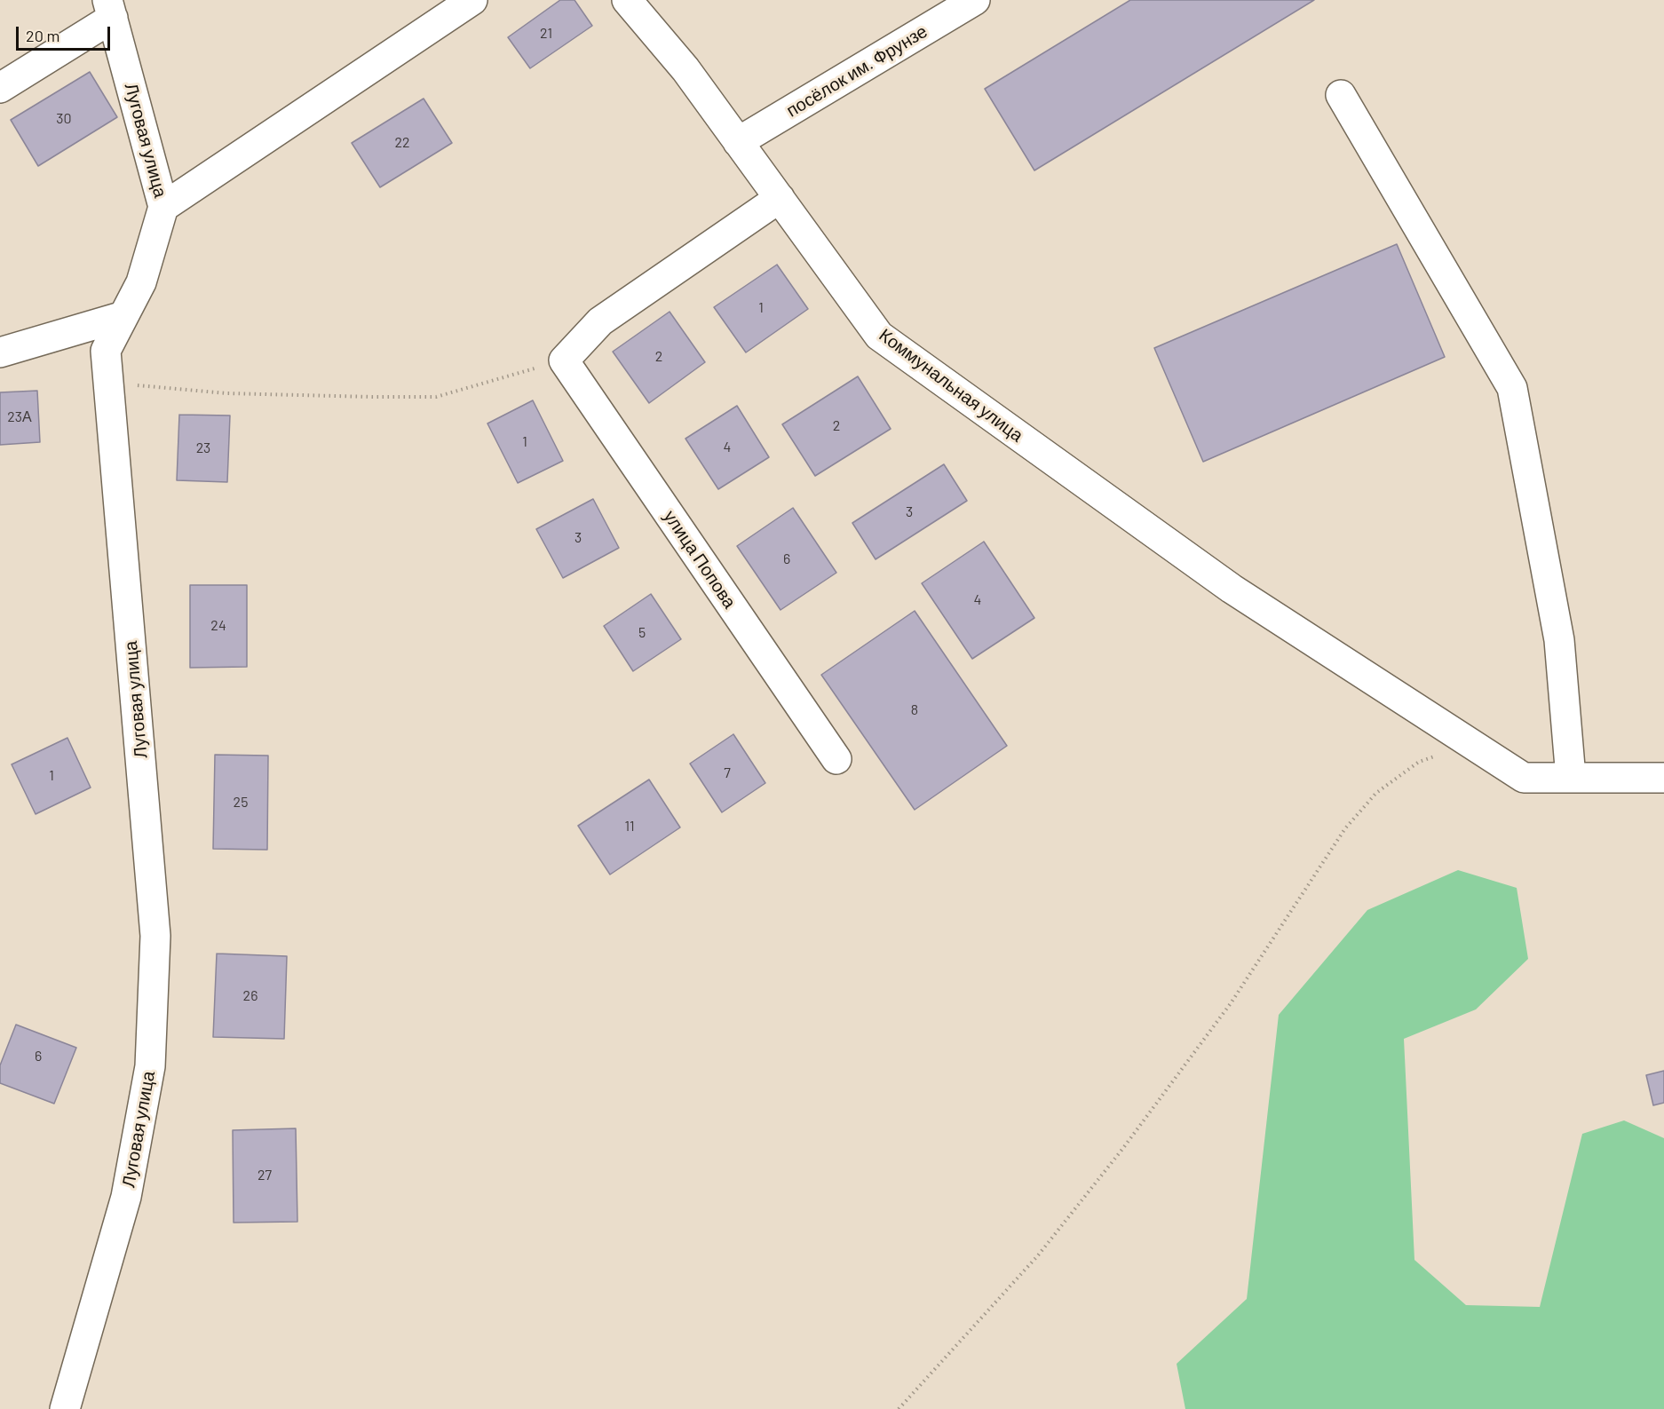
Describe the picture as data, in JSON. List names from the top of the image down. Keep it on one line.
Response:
{"streets":{"street":["посёлок им. Фрунзе","Луговая улица","Коммунальная улица","улица Попова"]},"crossings":[["посёлок им. Фрунзе","Коммунальная улица"]],"house_numbers":["21","30","22","1","2","23А","2","1","4","23","3","3","6","4","24","5","8","7","1","25","11","26","6","27"],"scale_bar":"20 m"}
